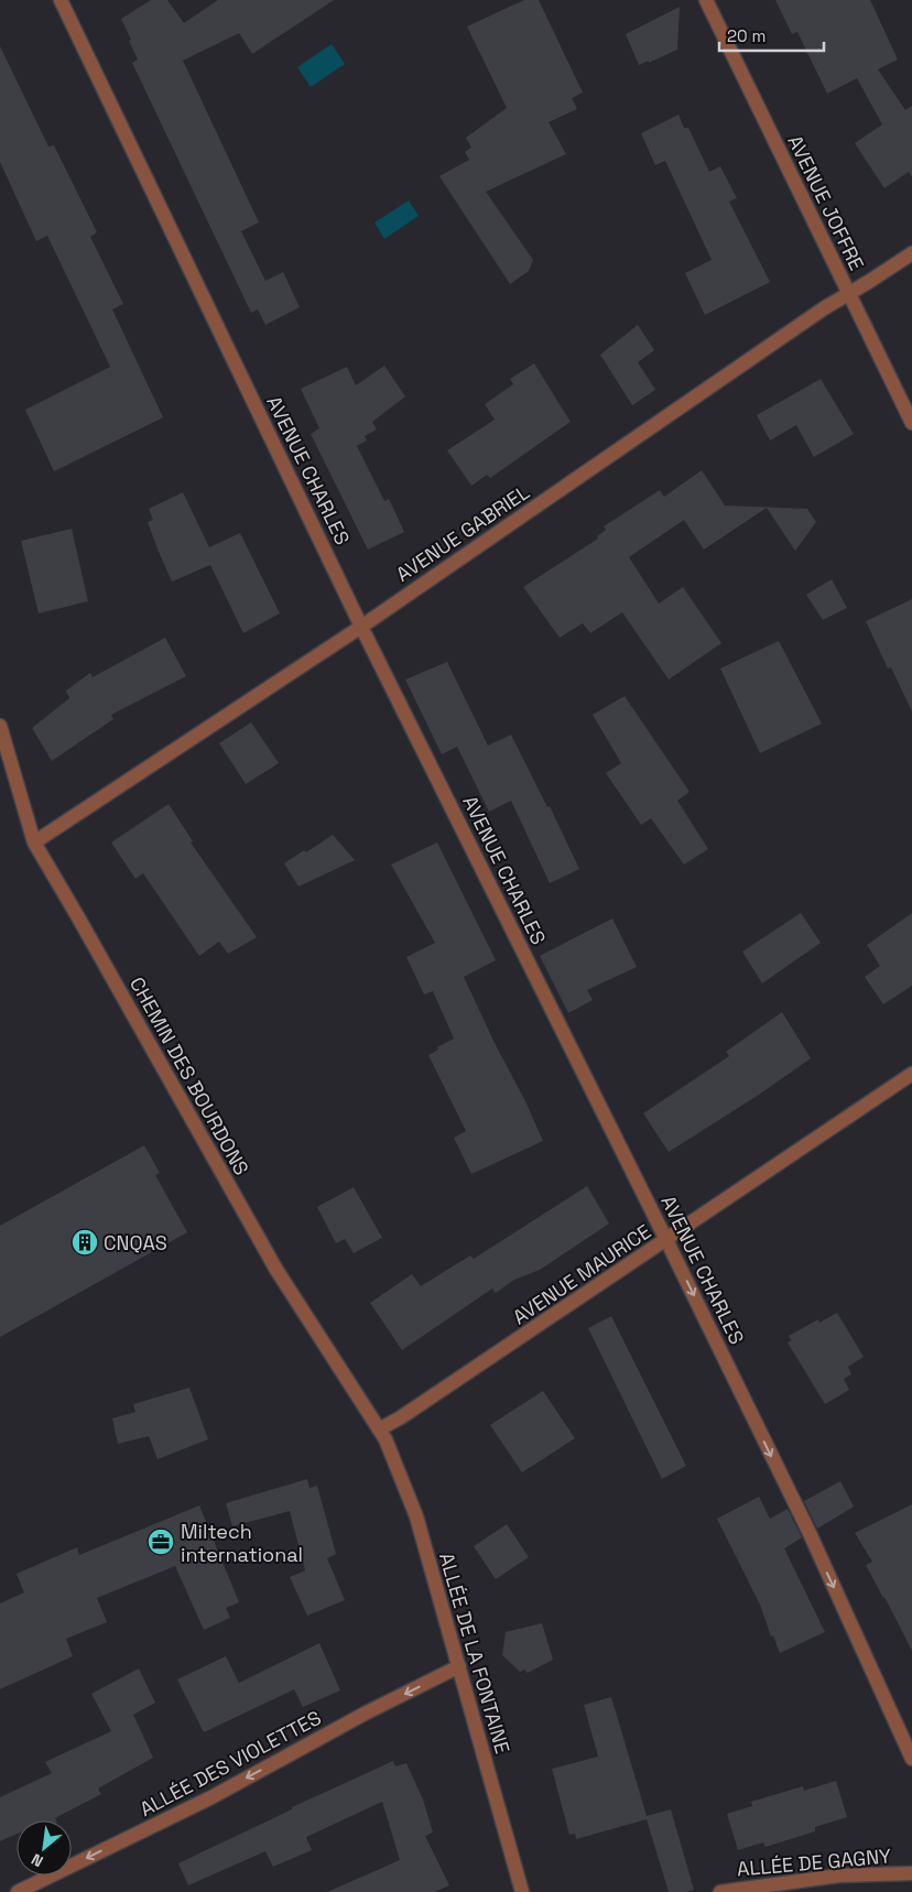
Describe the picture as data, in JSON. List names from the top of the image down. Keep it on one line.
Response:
{"streets":{"street":["AVENUE JOFFRE","AVENUE CHARLES","AVENUE GABRIEL","CHEMIN DES BOURDONS","AVENUE MAURICE","ALLÉE DE LA FONTAINE","ALLÉE DES VIOLETTES","ALLÉE DE GAGNY"]},"crossings":[["AVENUE JOFFRE","AVENUE GABRIEL"],["AVENUE CHARLES","AVENUE GABRIEL"],["AVENUE CHARLES","AVENUE MAURICE"],["AVENUE GABRIEL","CHEMIN DES BOURDONS"],["CHEMIN DES BOURDONS","AVENUE MAURICE"],["CHEMIN DES BOURDONS","ALLÉE DE LA FONTAINE"],["AVENUE MAURICE","ALLÉE DE LA FONTAINE"],["ALLÉE DE LA FONTAINE","ALLÉE DES VIOLETTES"]],"one_way":["ALLÉE DES VIOLETTES"],"places":{"building":["CNQAS"],"office":["Miltech international"]},"scale_bar":"20 m","north":"bottom left"}
